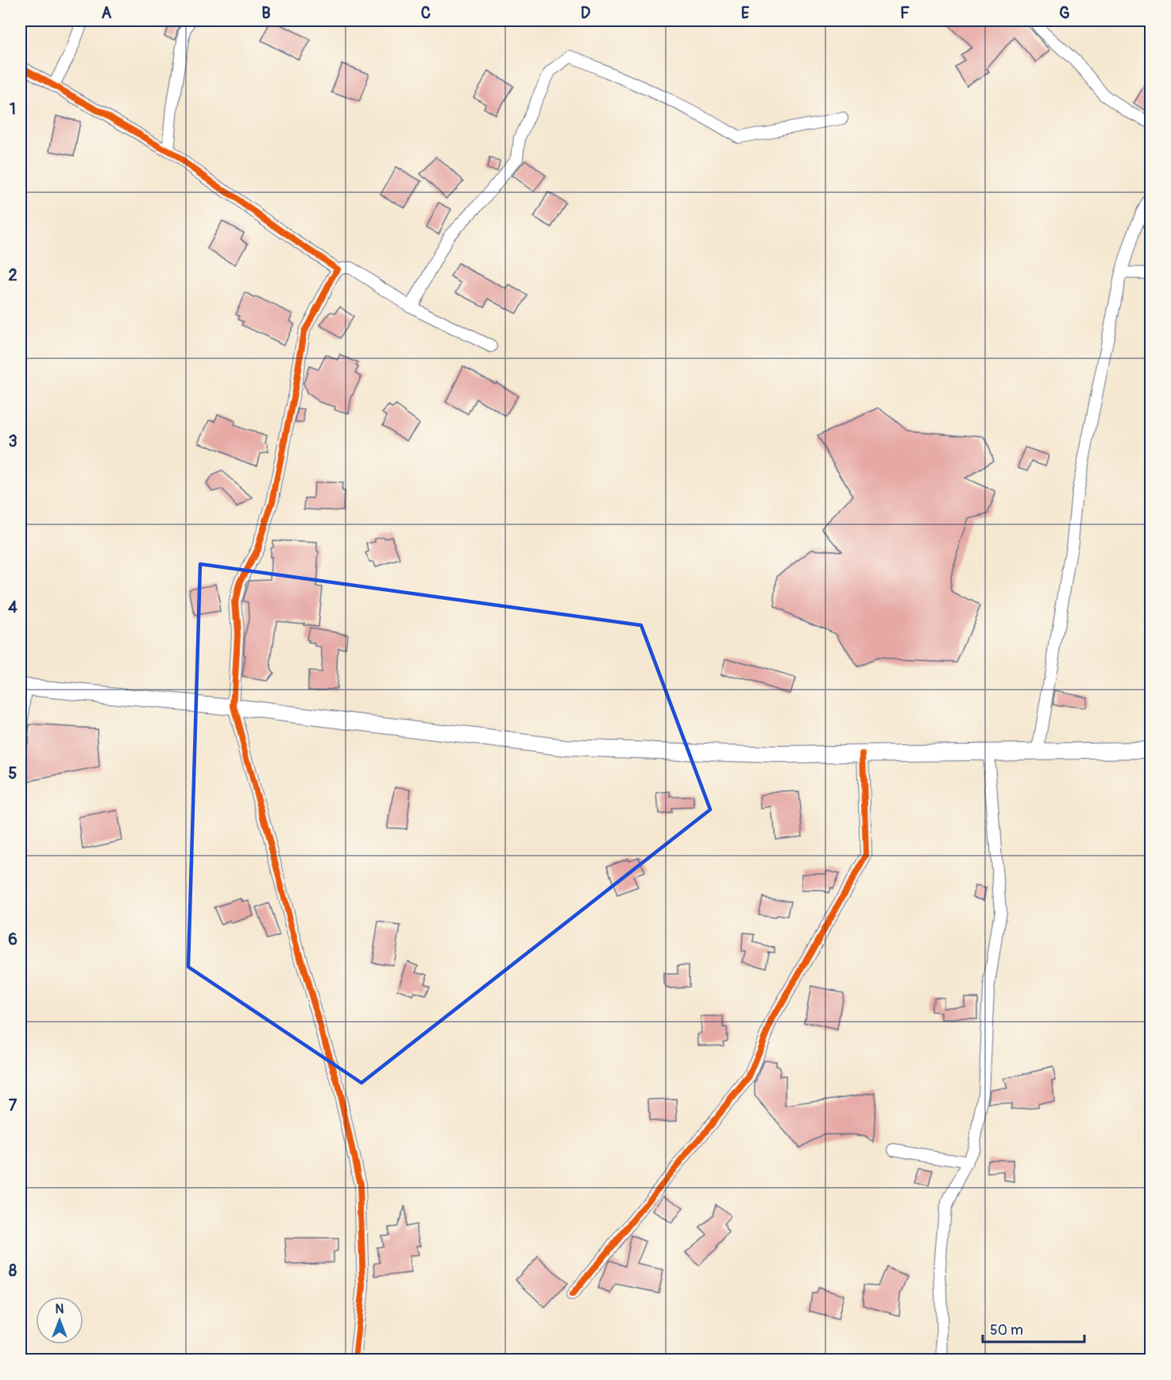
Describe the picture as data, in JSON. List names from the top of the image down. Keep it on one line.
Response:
{"scale_bar":"50 m","north":"top","grid":{"columns":["A","B","C","D","E","F","G"],"rows":["1","2","3","4","5","6","7","8"]}}
